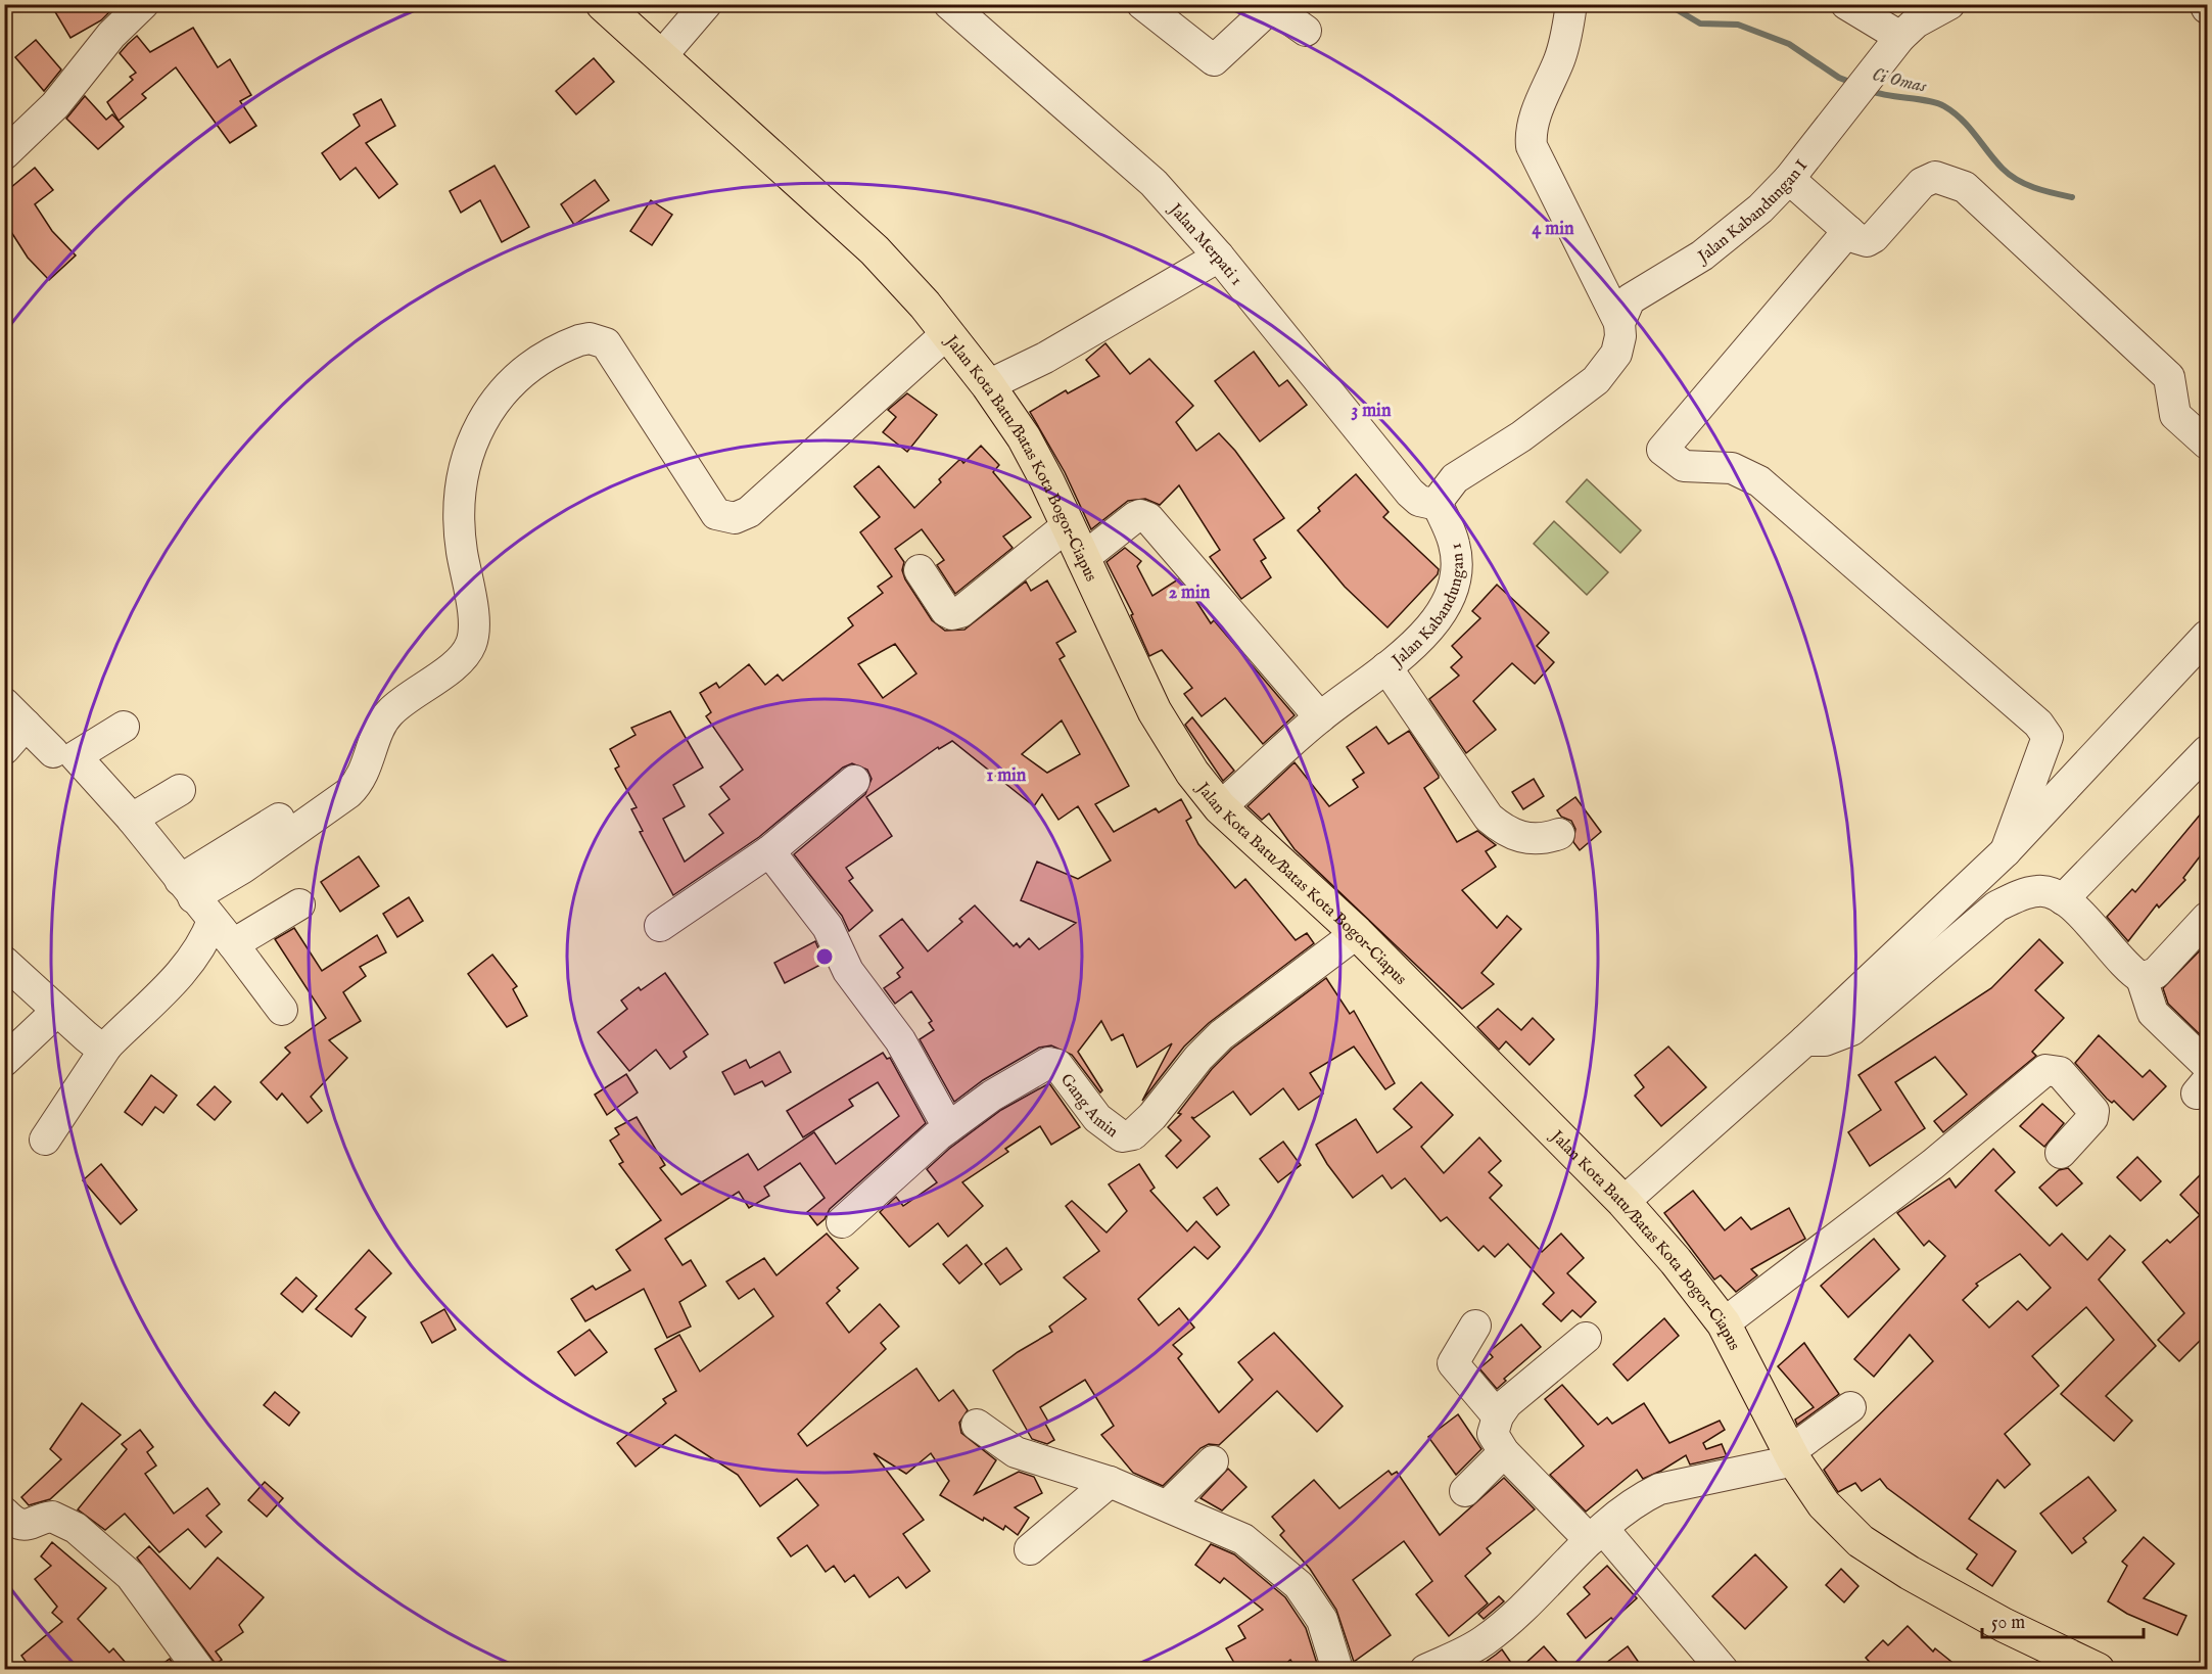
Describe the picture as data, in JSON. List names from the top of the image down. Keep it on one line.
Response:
{"streets":{"main road":["Jalan Kota Batu/Batas Kota Bogor–Ciapus"],"street":["Jalan Kabandungan I","Jalan Merpati 1","Jalan Kabandungan 1","Gang Amin"]},"crossings":[["Jalan Merpati 1","Jalan Kabandungan 1"],["Jalan Kota Batu/Batas Kota Bogor–Ciapus","Jalan Kabandungan 1"],["Jalan Kota Batu/Batas Kota Bogor–Ciapus","Gang Amin"]],"water":["Ci Omas"],"scale_bar":"50 m","rings":["4 min","3 min","2 min","1 min"]}
